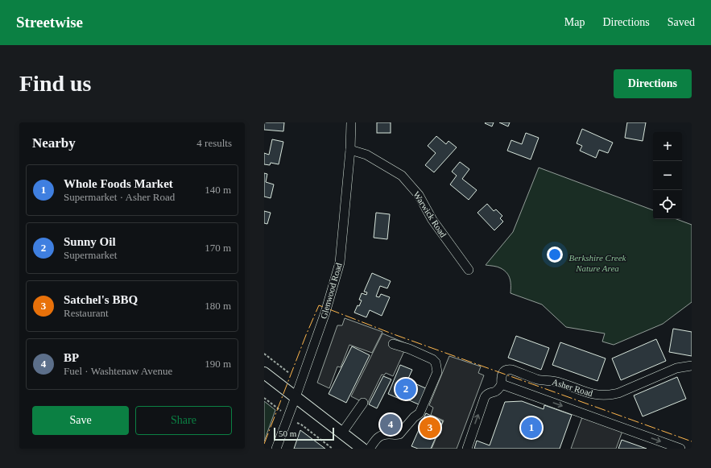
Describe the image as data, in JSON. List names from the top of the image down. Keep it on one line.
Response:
{"streets":{"street":["Warwick Road","Glenwood Road","Asher Road"]},"crossings":[["Warwick Road","Glenwood Road"]],"parks":["Berkshire Creek Nature Area"],"scale_bar":"50 m","page":{"header":"Streetwise","nav":["Map","Directions","Saved"],"buttons":["Directions",["Save","Share"]],"title":"Find us","heading":["Nearby","4 results"],"map_buttons":["+","−"],"list":[{"mark":"1","name":"Whole Foods Market","note":"Supermarket · Asher Road","value":"140 m"},{"mark":"2","name":"Sunny Oil","note":"Supermarket","value":"170 m"},{"mark":"3","name":"Satchel's BBQ","note":"Restaurant","value":"180 m"},{"mark":"4","name":"BP","note":"Fuel · Washtenaw Avenue","value":"190 m"}],"pins":["2","4","1","3"],"scale":"50 m"}}
